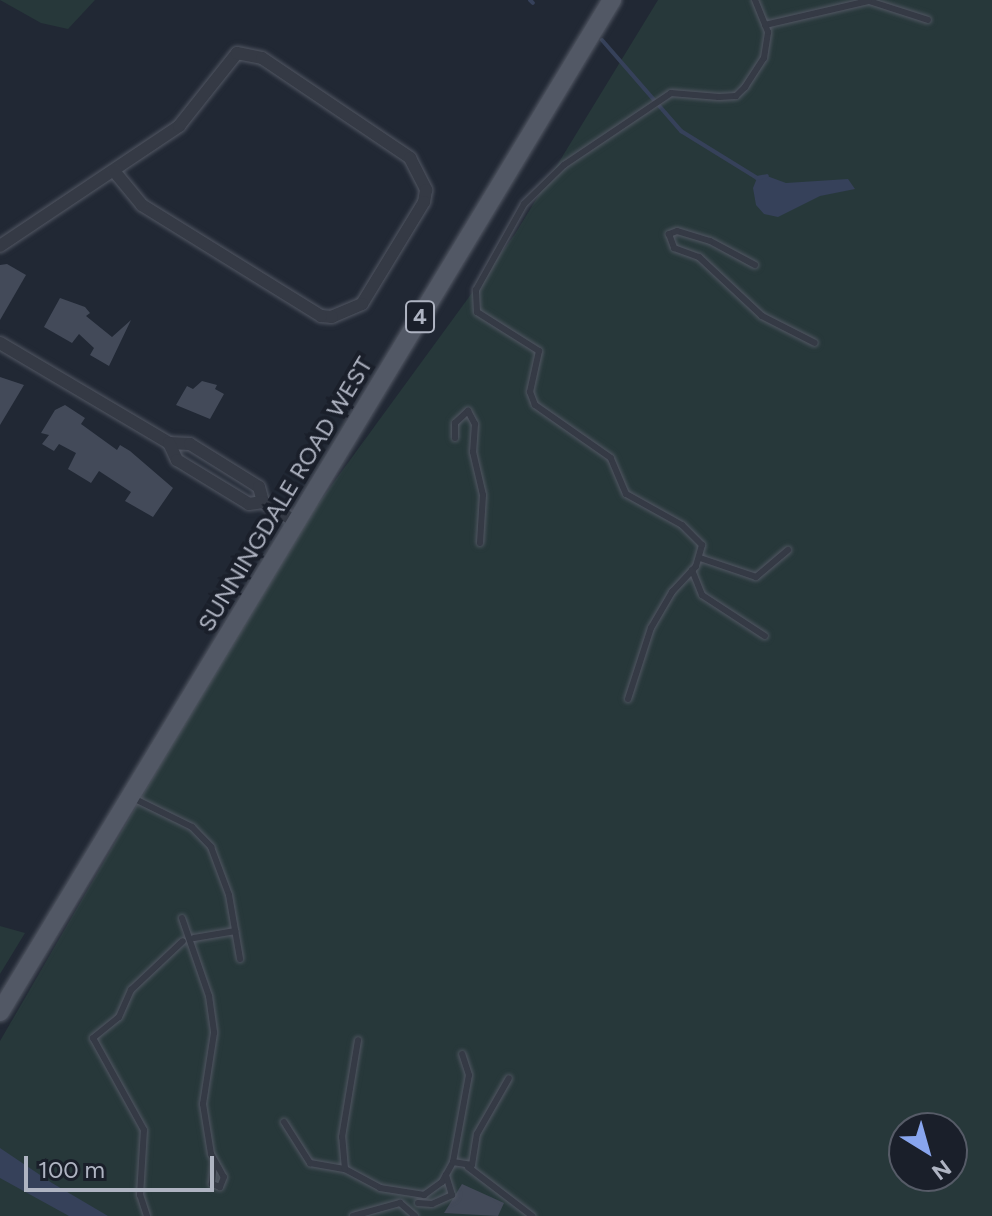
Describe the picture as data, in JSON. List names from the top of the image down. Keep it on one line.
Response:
{"streets":{"main road":["4","SUNNINGDALE ROAD WEST"]},"scale_bar":"100 m","north":"bottom right"}
